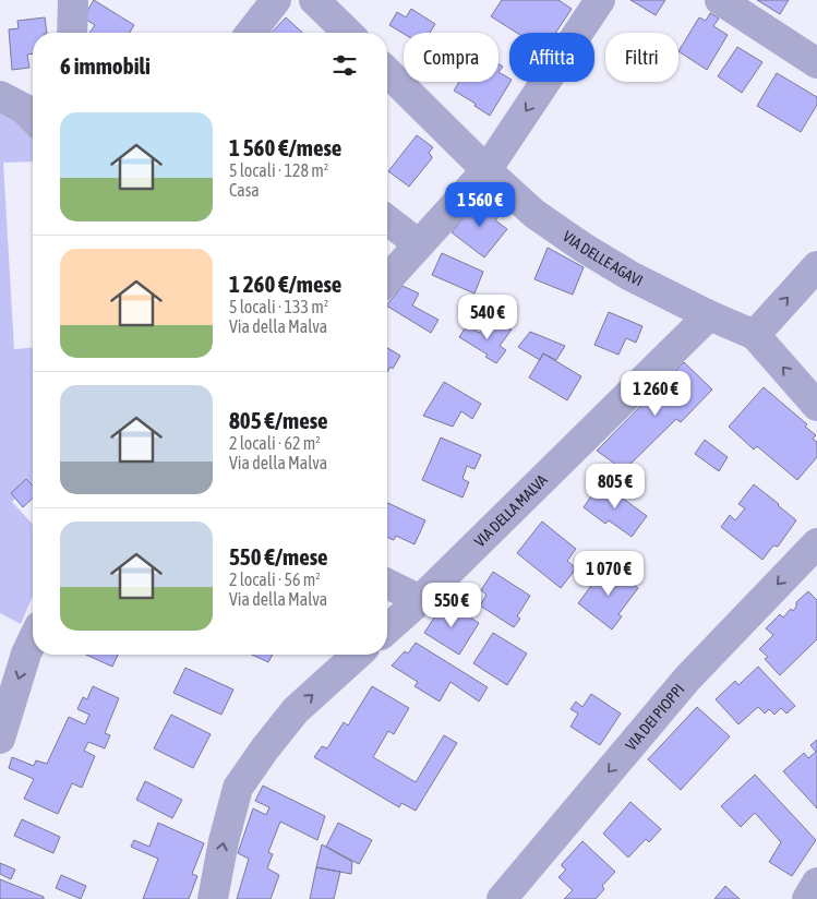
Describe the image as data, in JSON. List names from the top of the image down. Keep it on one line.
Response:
{"streets":{"street":["VIA DELLE AGAVI","VIA DELLA MALVA","VIA DEI PIOPPI"]},"crossings":[["VIA DELLE AGAVI","VIA DELLA MALVA"]],"one_way":["VIA DEI PIOPPI"],"page":{"chip":["Compra","Affitta","Filtri"],"heading":"6 immobili","list":[{"name":"1 560 €/mese","note":"5 locali · 128 m² · Casa"},{"name":"1 260 €/mese","note":"5 locali · 133 m² · Via della Malva"},{"name":"805 €/mese","note":"2 locali · 62 m² · Via della Malva"},{"name":"550 €/mese","note":"2 locali · 56 m² · Via della Malva"}],"price":["1 560 €","540 €","1 260 €","805 €","1 070 €","550 €"]}}
